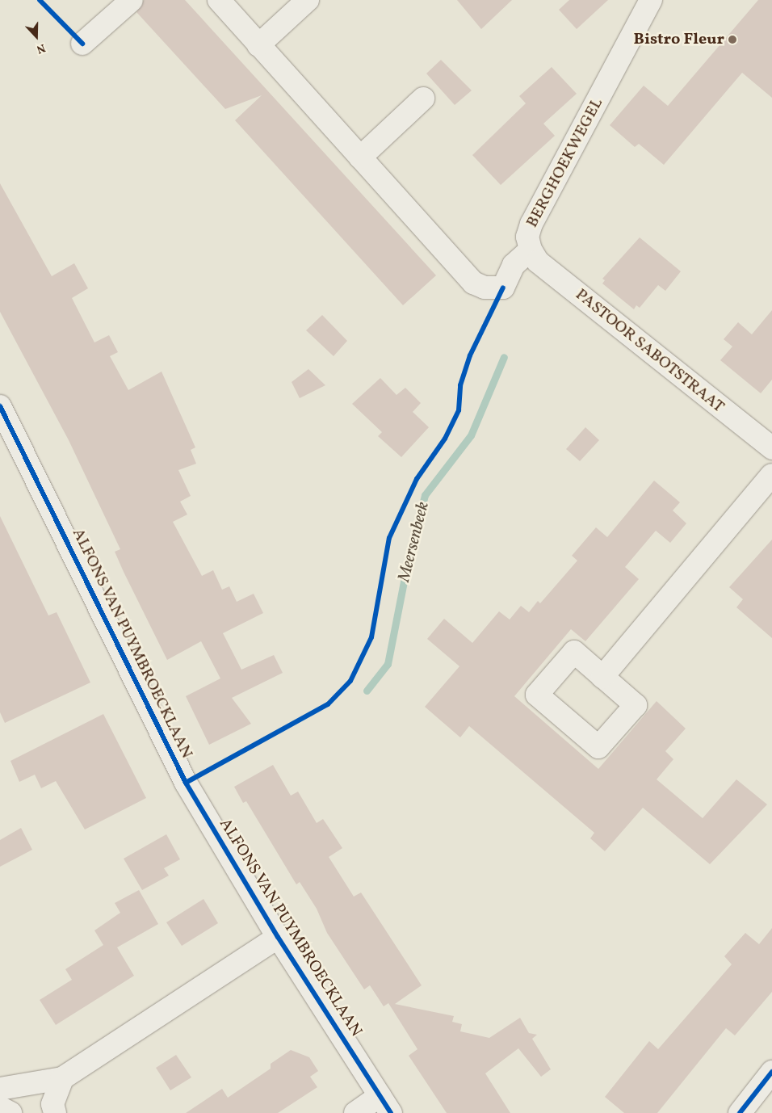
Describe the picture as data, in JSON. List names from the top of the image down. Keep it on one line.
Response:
{"streets":{"street":["BERGHOEKWEGEL","PASTOOR SABOTSTRAAT","ALFONS VAN PUYMBROECKLAAN"]},"crossings":[["BERGHOEKWEGEL","PASTOOR SABOTSTRAAT"]],"water":["Meersenbeek"],"places":["Bistro Fleur"],"north":"bottom"}
